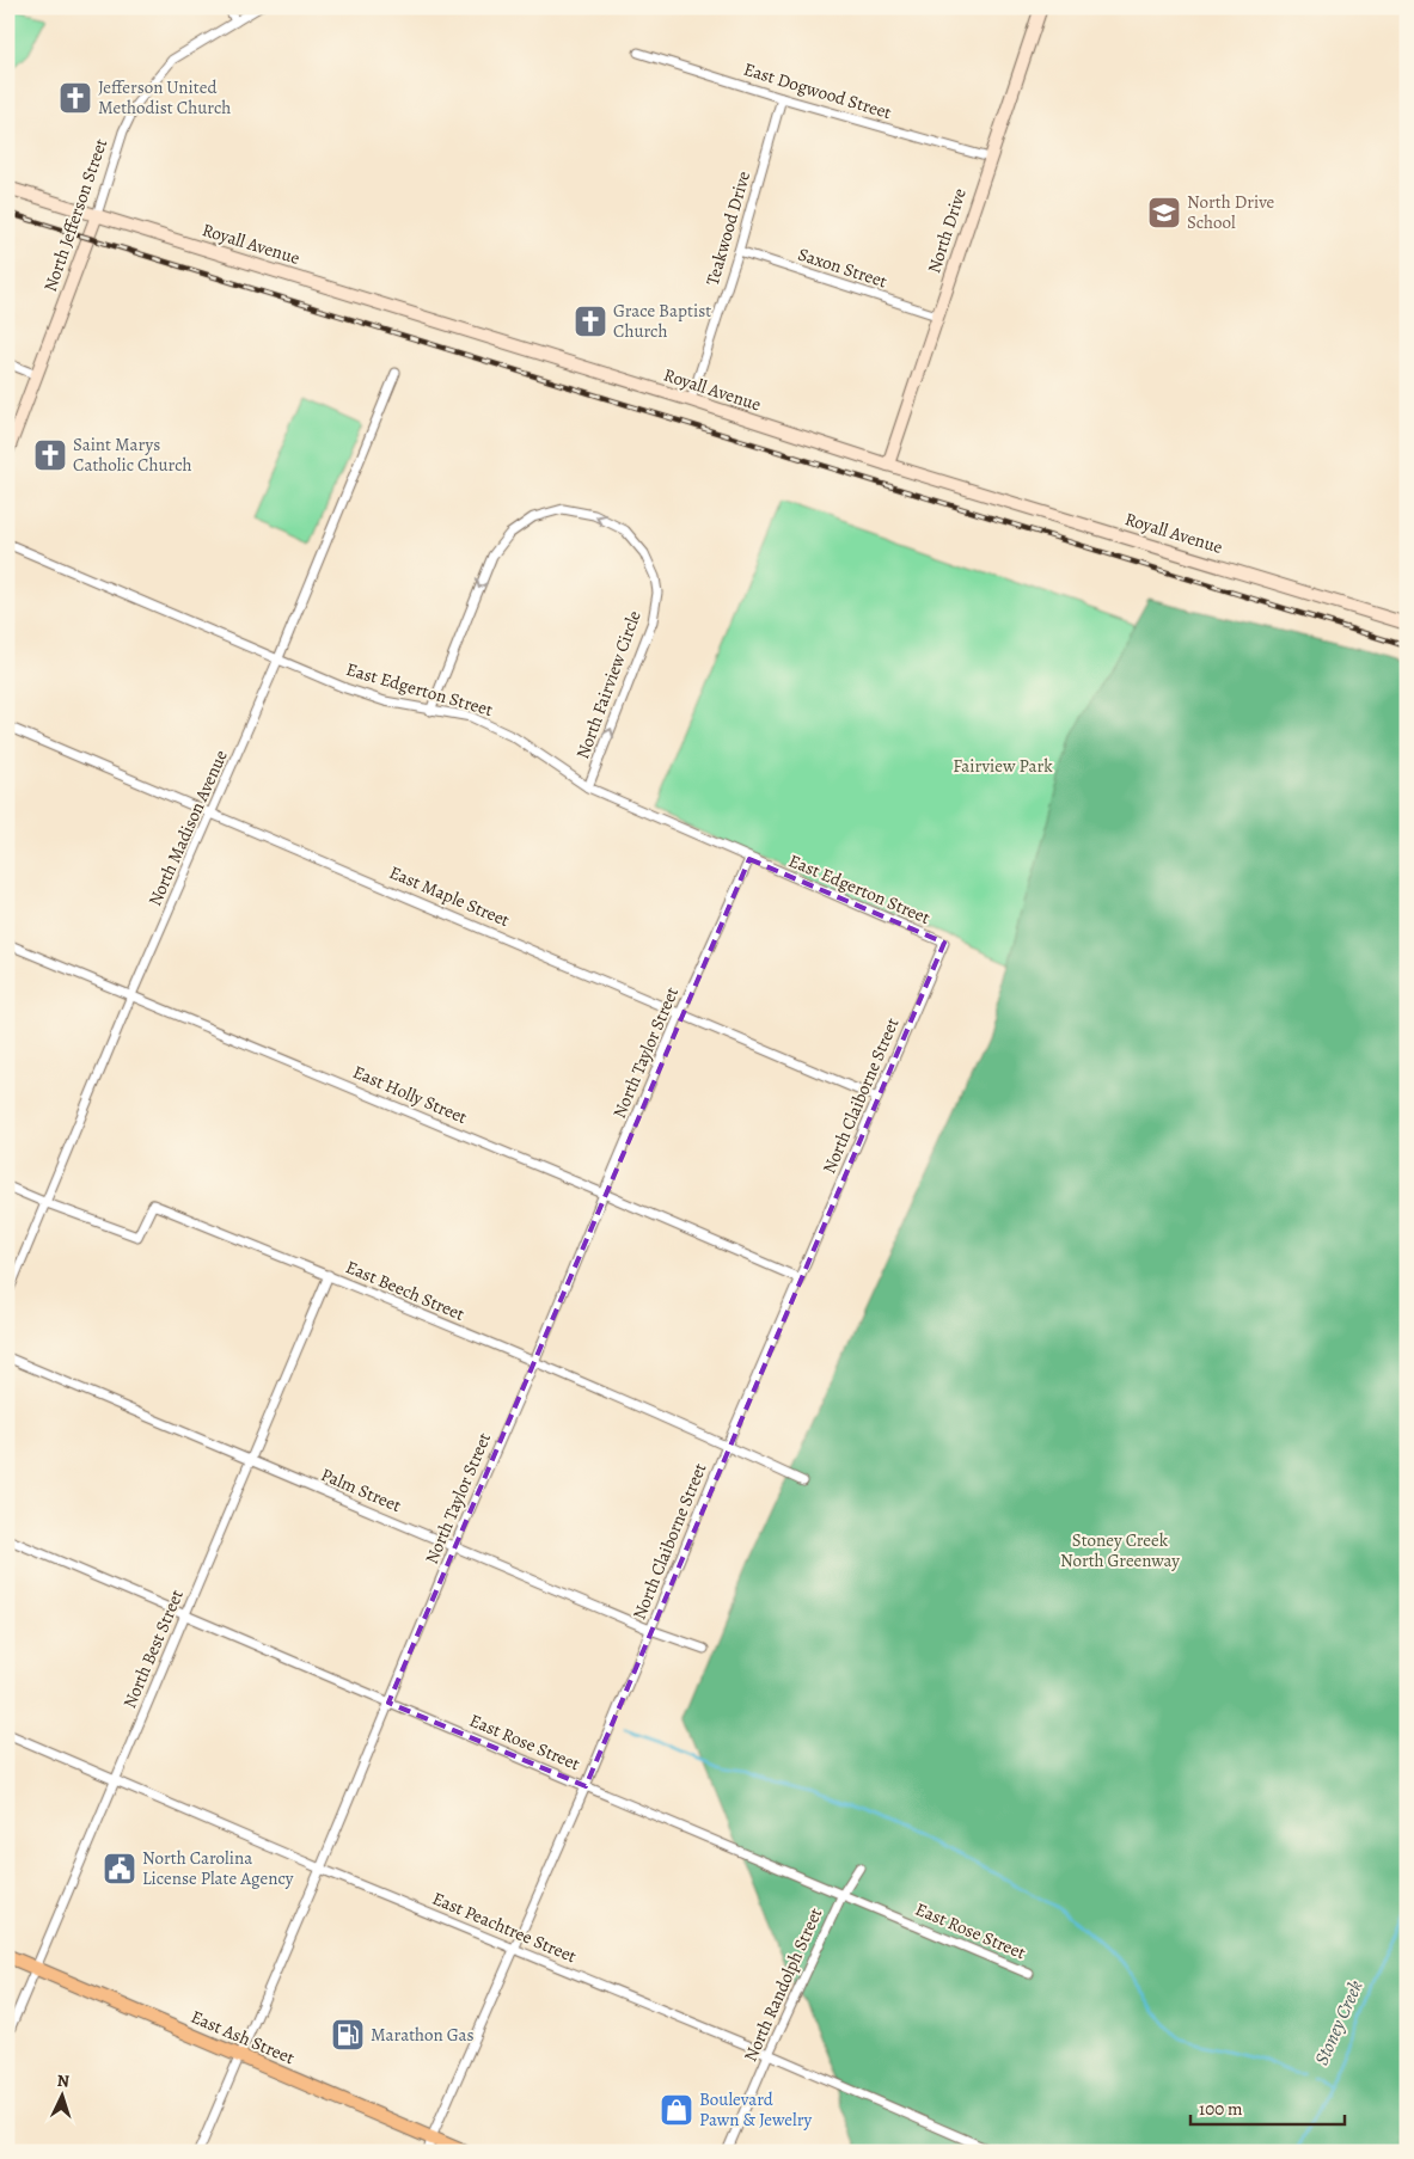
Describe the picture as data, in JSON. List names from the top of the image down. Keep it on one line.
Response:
{"streets":{"main road":["East Ash Street"],"street":["East Dogwood Street","North Jefferson Street","Teakwood Drive","North Drive","Royall Avenue","Saxon Street","North Fairview Circle","East Edgerton Street","North Madison Avenue","East Maple Street","North Taylor Street","East Holly Street","North Claiborne Street","East Beech Street","Palm Street","North Best Street","East Rose Street","East Peachtree Street","North Randolph Street"]},"crossings":[["East Dogwood Street","Teakwood Drive"],["East Dogwood Street","North Drive"],["North Jefferson Street","Royall Avenue"],["Teakwood Drive","Royall Avenue"],["Teakwood Drive","Saxon Street"],["North Drive","Royall Avenue"],["North Drive","Saxon Street"],["North Fairview Circle","East Edgerton Street"],["East Edgerton Street","North Madison Avenue"],["East Edgerton Street","North Taylor Street"],["East Edgerton Street","North Claiborne Street"],["North Madison Avenue","East Maple Street"],["North Madison Avenue","East Holly Street"],["North Madison Avenue","East Beech Street"],["East Maple Street","North Taylor Street"],["East Maple Street","North Claiborne Street"],["North Taylor Street","East Holly Street"],["North Taylor Street","East Beech Street"],["North Taylor Street","Palm Street"],["North Taylor Street","East Rose Street"],["North Taylor Street","East Peachtree Street"],["North Taylor Street","East Ash Street"],["East Holly Street","North Claiborne Street"],["North Claiborne Street","East Beech Street"],["North Claiborne Street","Palm Street"],["North Claiborne Street","East Rose Street"],["North Claiborne Street","East Peachtree Street"],["North Claiborne Street","East Ash Street"],["East Beech Street","North Best Street"],["Palm Street","North Best Street"],["North Best Street","East Rose Street"],["North Best Street","East Peachtree Street"],["North Best Street","East Ash Street"],["East Rose Street","North Randolph Street"],["East Peachtree Street","North Randolph Street"]],"water":["Stoney Creek"],"parks":["Fairview Park","Stoney Creek North Greenway"],"places":{"church":["Jefferson United Methodist Church","Grace Baptist Church","Saint Marys Catholic Church"],"school or university":["North Drive School"],"public building":["North Carolina License Plate Agency"],"fuel station":["Marathon Gas"],"shop":["Boulevard Pawn & Jewelry"]},"scale_bar":"100 m","north":"top"}
